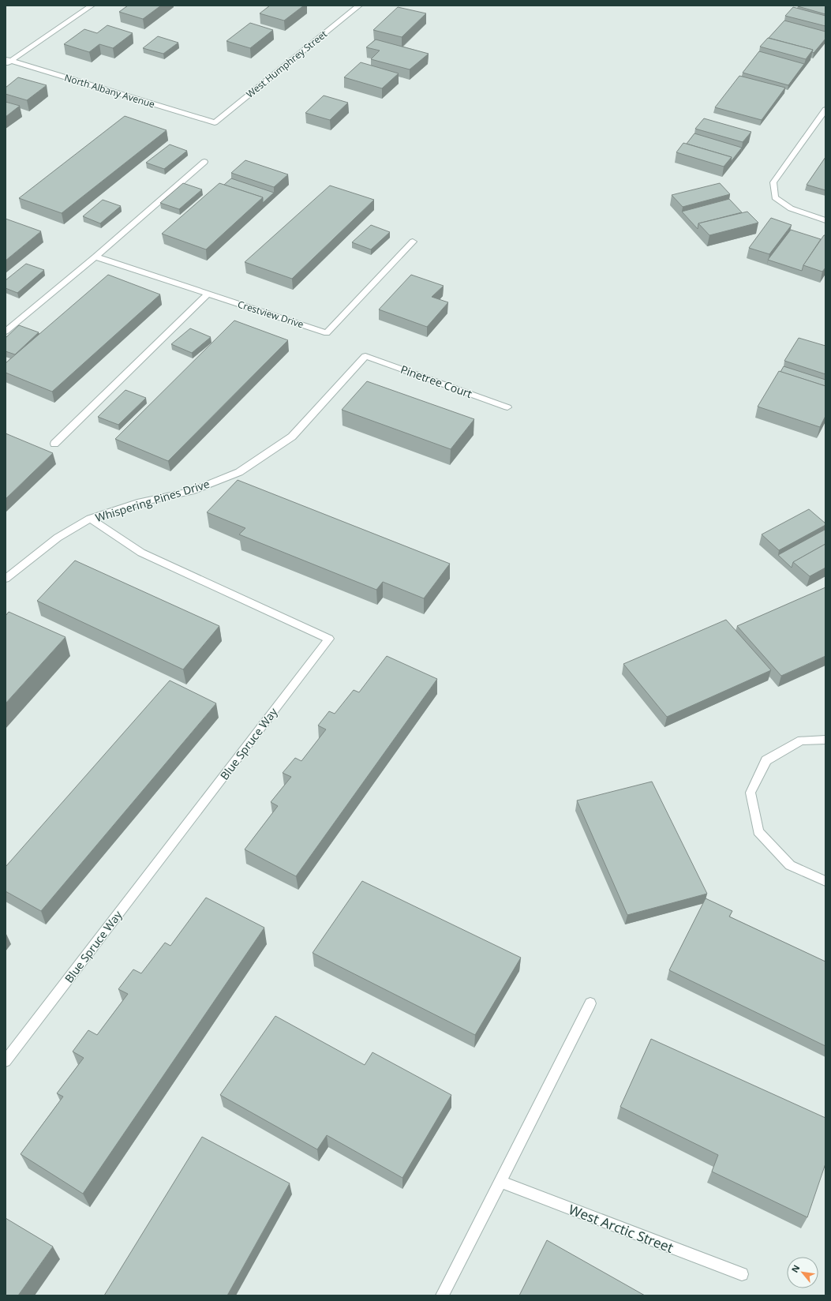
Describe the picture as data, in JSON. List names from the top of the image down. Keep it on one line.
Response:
{"streets":{"street":["West Humphrey Street","North Albany Avenue","Crestview Drive","Pinetree Court","Whispering Pines Drive","Blue Spruce Way","West Arctic Street"]},"crossings":[["West Humphrey Street","North Albany Avenue"],["Pinetree Court","Whispering Pines Drive"],["Whispering Pines Drive","Blue Spruce Way"]],"north":"top left"}
